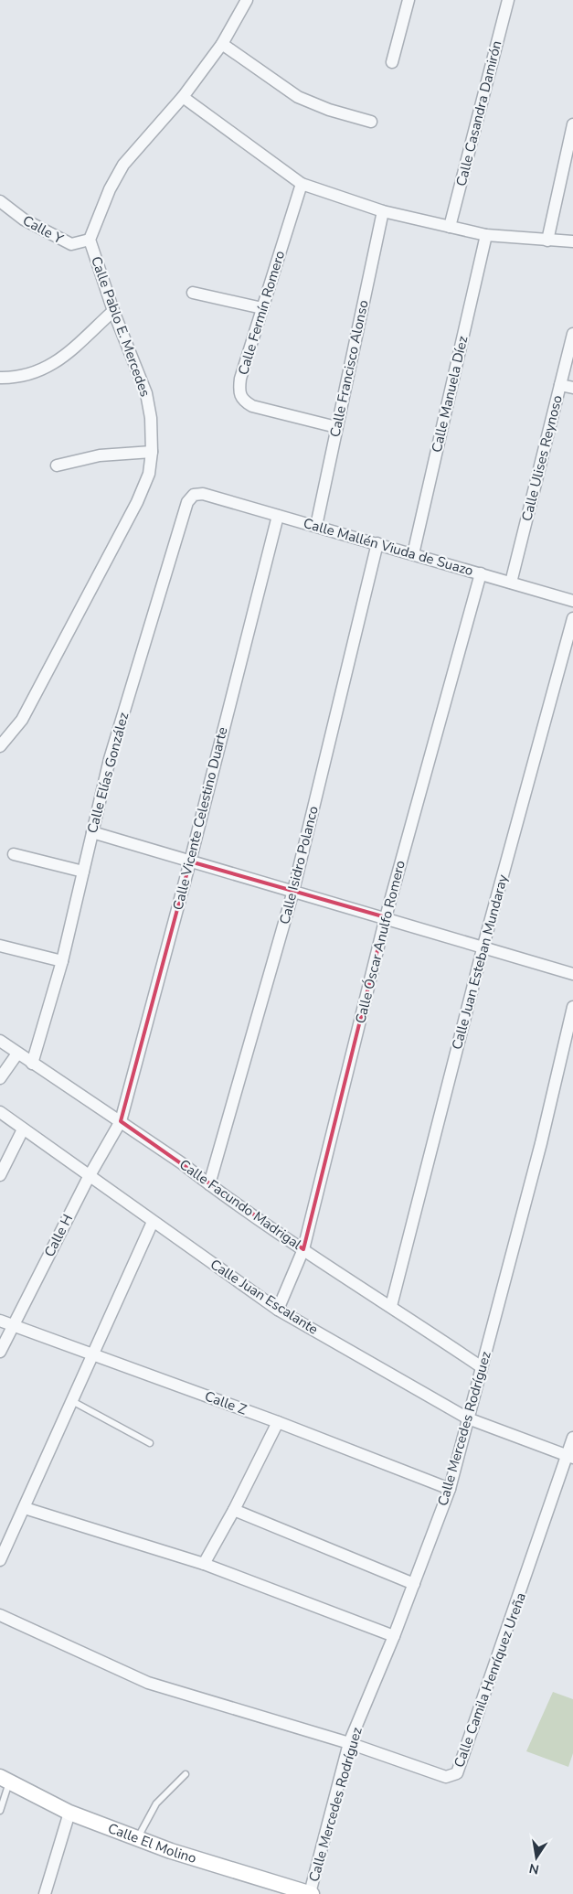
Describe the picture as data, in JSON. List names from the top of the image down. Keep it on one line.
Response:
{"streets":{"street":["Calle Casandra Damirón","Calle Y","Calle Fermín Romero","Calle Pablo E. Mercedes","Calle Francisco Alonso","Calle Manuela Díez","Calle Ulises Reynoso","Calle Mallén Viuda de Suazo","Calle Elías González","Calle Vicente Celestino Duarte","Calle Isidro Polanco","Calle Óscar Anulfo Romero","Calle Juan Esteban Mundaray","Calle Facundo Madrigal","Calle H","Calle Juan Escalante","Calle Z","Calle Mercedes Rodríguez","Calle Camila Henríquez Ureña","Calle El Molino"]},"crossings":[["Calle Y","Calle Pablo E. Mercedes"],["Calle Fermín Romero","Calle Francisco Alonso"],["Calle Francisco Alonso","Calle Mallén Viuda de Suazo"],["Calle Manuela Díez","Calle Mallén Viuda de Suazo"],["Calle Ulises Reynoso","Calle Mallén Viuda de Suazo"],["Calle Mallén Viuda de Suazo","Calle Elías González"],["Calle Mallén Viuda de Suazo","Calle Vicente Celestino Duarte"],["Calle Mallén Viuda de Suazo","Calle Isidro Polanco"],["Calle Mallén Viuda de Suazo","Calle Óscar Anulfo Romero"],["Calle Elías González","Calle Facundo Madrigal"],["Calle Vicente Celestino Duarte","Calle Facundo Madrigal"],["Calle Vicente Celestino Duarte","Calle H"],["Calle Isidro Polanco","Calle Facundo Madrigal"],["Calle Óscar Anulfo Romero","Calle Facundo Madrigal"],["Calle Óscar Anulfo Romero","Calle Juan Escalante"],["Calle Juan Esteban Mundaray","Calle Facundo Madrigal"],["Calle Facundo Madrigal","Calle H"],["Calle Facundo Madrigal","Calle Mercedes Rodríguez"],["Calle H","Calle Juan Escalante"],["Calle H","Calle Z"],["Calle Juan Escalante","Calle Mercedes Rodríguez"],["Calle Juan Escalante","Calle Camila Henríquez Ureña"],["Calle Z","Calle Mercedes Rodríguez"],["Calle Mercedes Rodríguez","Calle Camila Henríquez Ureña"],["Calle Mercedes Rodríguez","Calle El Molino"]],"north":"bottom"}
